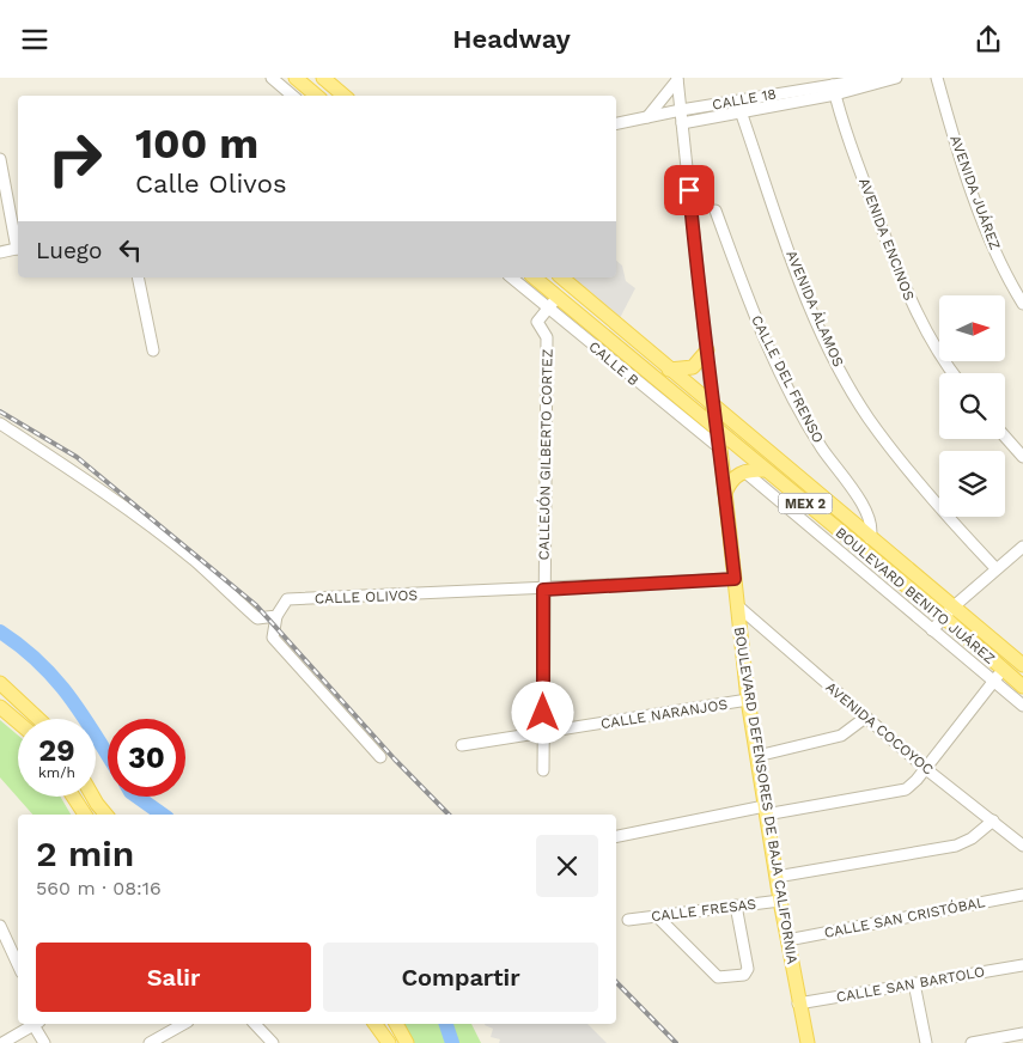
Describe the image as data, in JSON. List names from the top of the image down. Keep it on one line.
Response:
{"streets":{"main road":["MEX 2","BOULEVARD BENITO JUÁREZ","BOULEVARD DEFENSORES DE BAJA CALIFORNIA"],"street":["CALLE 18","AVENIDA JUÁREZ","AVENIDA ENCINOS","AVENIDA ÁLAMOS","CALLE B","CALLE DEL FRENSO","CALLEJÓN GILBERTO CORTEZ","CALLE OLIVOS","CALLE NARANJOS","AVENIDA COCOYOC","CALLE FRESAS","CALLE SAN CRISTÓBAL","CALLE SAN BARTOLO"]},"crossings":[["CALLE 18","AVENIDA ENCINOS"],["CALLE 18","AVENIDA ÁLAMOS"],["CALLE B","CALLEJÓN GILBERTO CORTEZ"],["CALLE B","BOULEVARD DEFENSORES DE BAJA CALIFORNIA"],["CALLE DEL FRENSO","BOULEVARD BENITO JUÁREZ"],["CALLEJÓN GILBERTO CORTEZ","CALLE OLIVOS"],["CALLEJÓN GILBERTO CORTEZ","CALLE NARANJOS"],["BOULEVARD BENITO JUÁREZ","BOULEVARD DEFENSORES DE BAJA CALIFORNIA"],["CALLE OLIVOS","BOULEVARD DEFENSORES DE BAJA CALIFORNIA"],["CALLE NARANJOS","BOULEVARD DEFENSORES DE BAJA CALIFORNIA"],["AVENIDA COCOYOC","BOULEVARD DEFENSORES DE BAJA CALIFORNIA"],["BOULEVARD DEFENSORES DE BAJA CALIFORNIA","CALLE FRESAS"],["BOULEVARD DEFENSORES DE BAJA CALIFORNIA","CALLE SAN CRISTÓBAL"],["BOULEVARD DEFENSORES DE BAJA CALIFORNIA","CALLE SAN BARTOLO"]],"north":"right","page":{"header":"Headway","turn":["100 m","Calle Olivos"],"then":"Luego","speed":"29 km/h","limit":"30","heading":["2 min","560 m · 08:16"],"buttons":["Salir","Compartir"]}}
